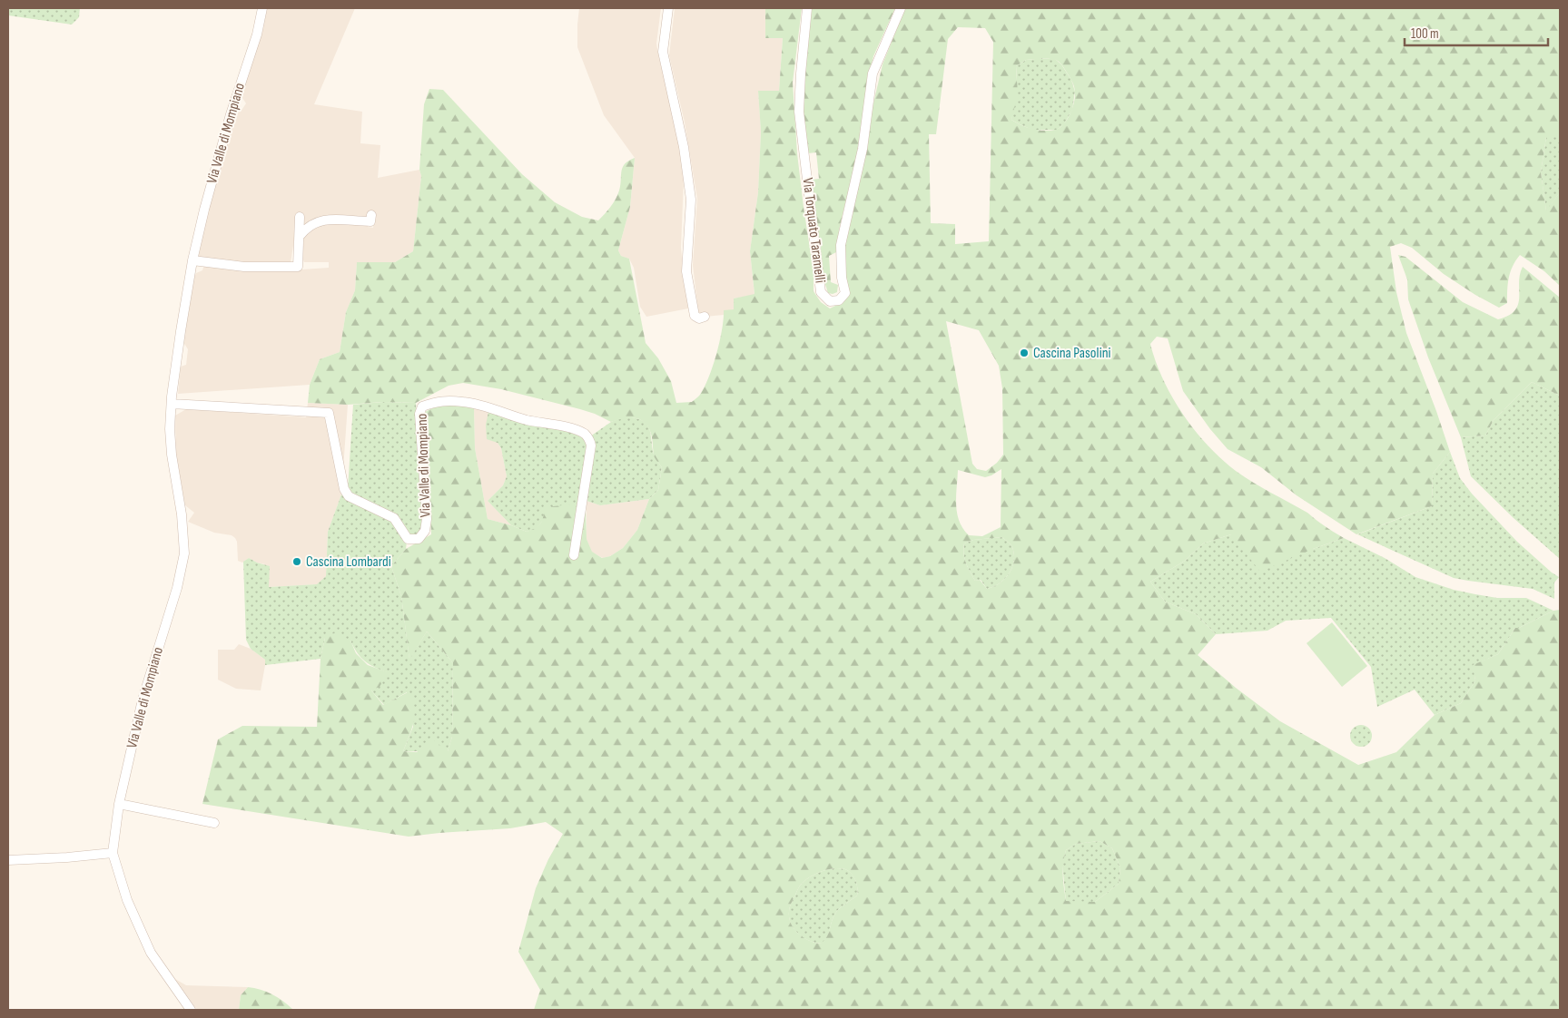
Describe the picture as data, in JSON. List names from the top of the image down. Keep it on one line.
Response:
{"streets":{"street":["Via Valle di Mompiano","Via Torquato Taramelli"]},"places":["Cascina Pasolini","Cascina Lombardi"],"scale_bar":"100 m"}
